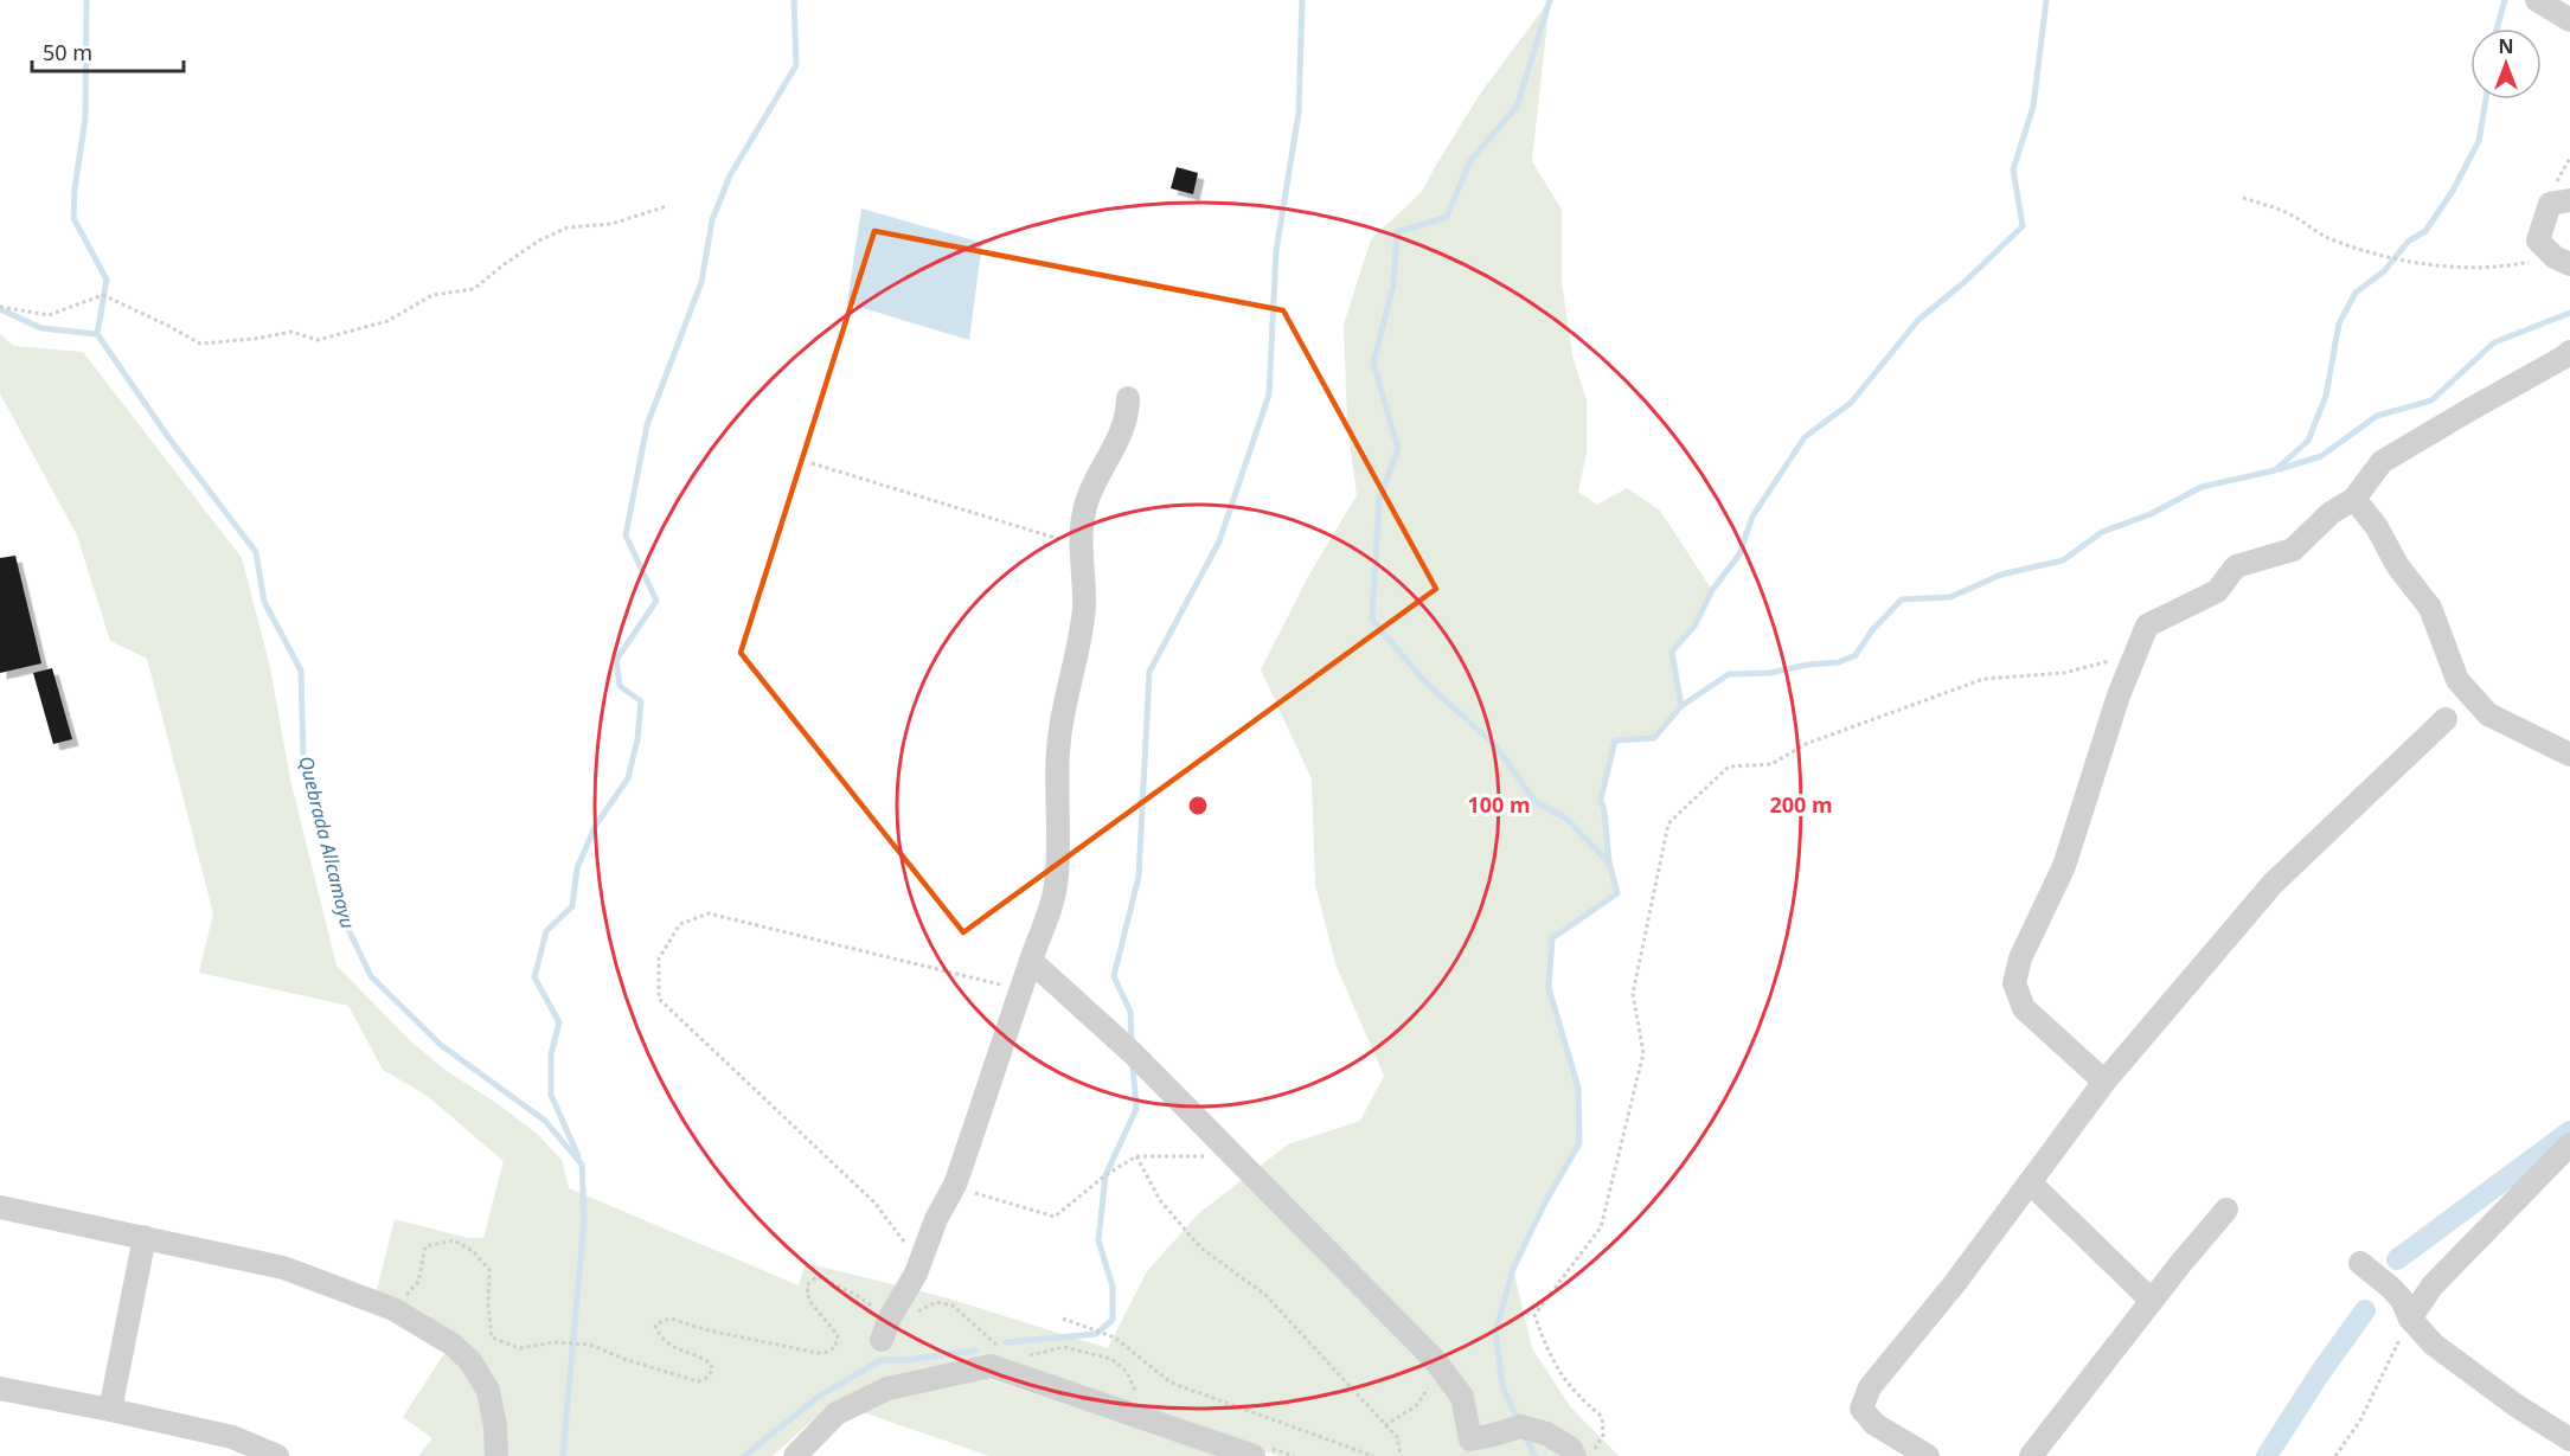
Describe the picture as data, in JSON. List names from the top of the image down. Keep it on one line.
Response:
{"water":["Quebrada Allcamayu"],"scale_bar":"50 m","north":"top","rings":["100 m","200 m"]}
